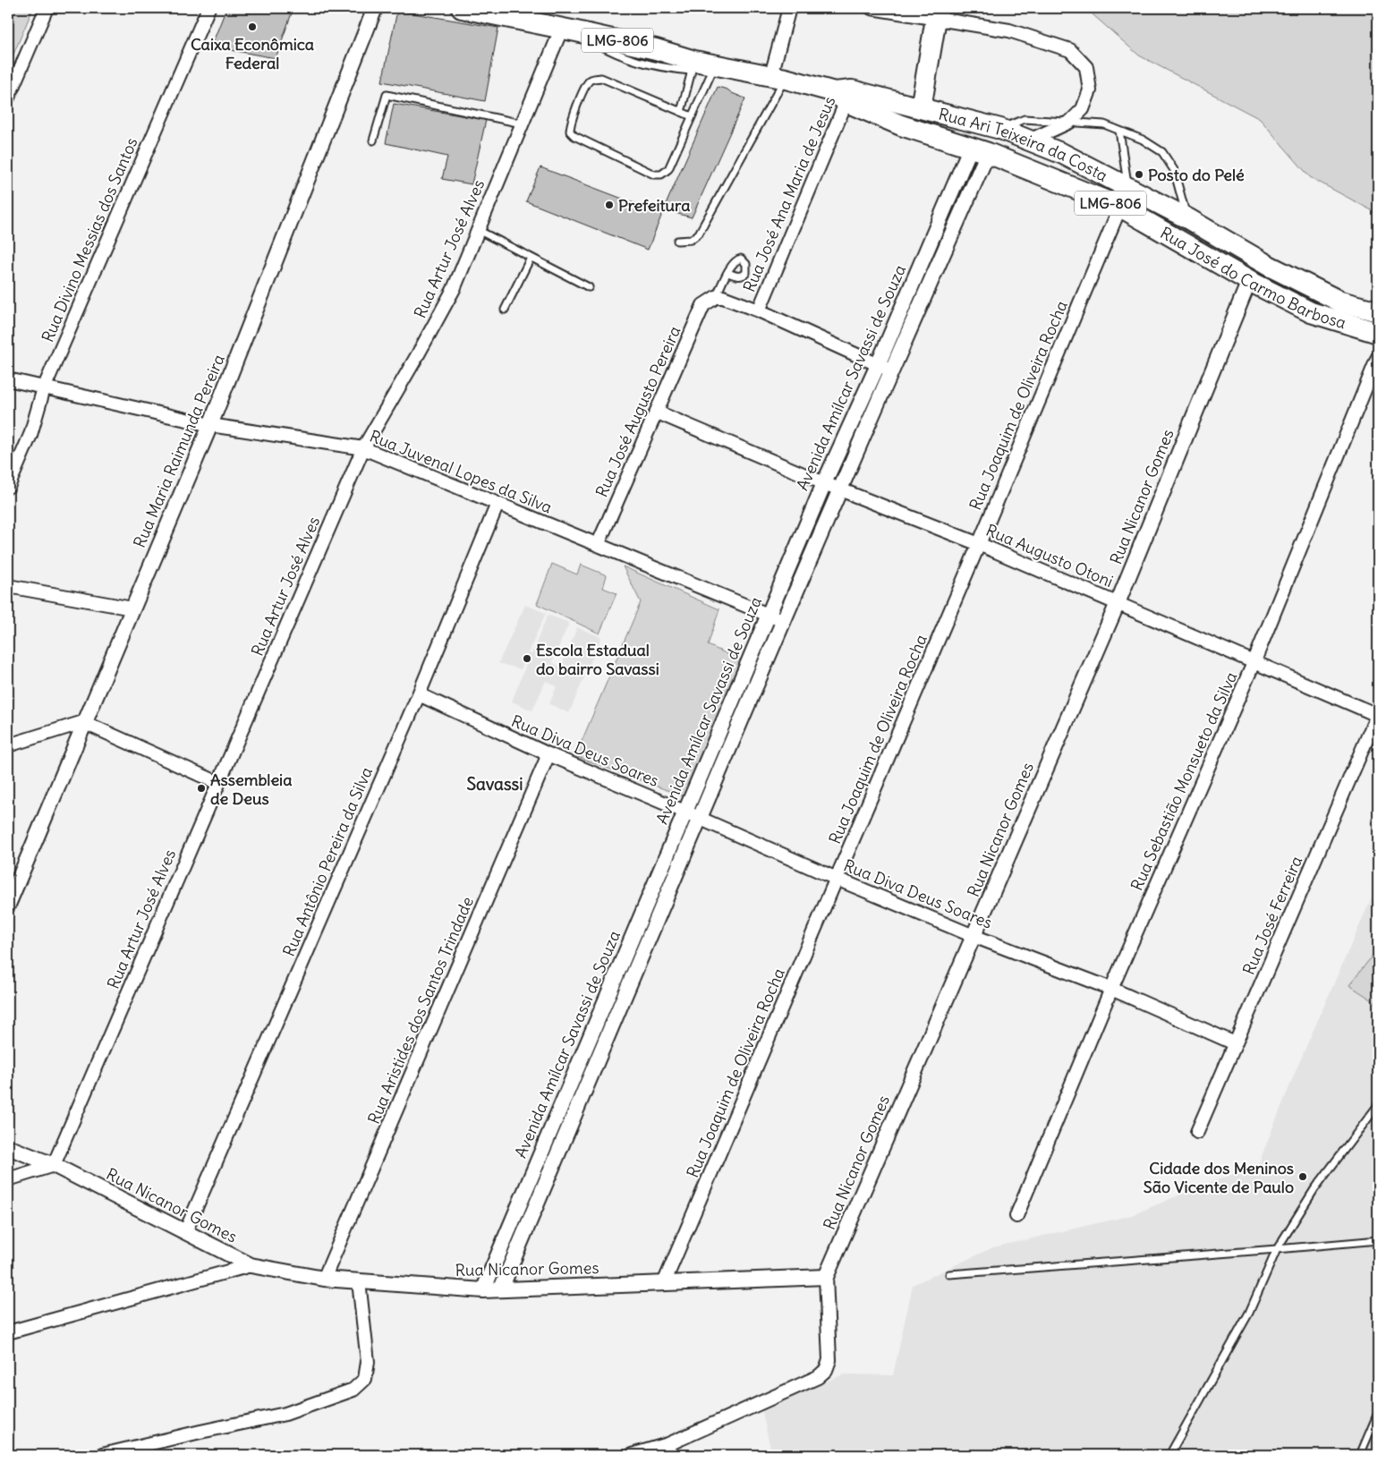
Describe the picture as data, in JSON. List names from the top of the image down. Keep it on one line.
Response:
{"streets":{"highway":["LMG-806","Rua Ari Teixeira da Costa","Rua José do Carmo Barbosa"],"street":["Rua José Ana Maria de Jesus","Rua Divino Messias dos Santos","Rua Artur José Alves","Avenida Amílcar Savassi de Souza","Rua Joaquim de Oliveira Rocha","Rua José Augusto Pereira","Rua Maria Raimunda Pereira","Rua Juvenal Lopes da Silva","Rua Nicanor Gomes","Rua Augusto Otoni","Rua Diva Deus Soares","Rua Sebastião Monsueto da Silva","Rua Antônio Pereira da Silva","Rua José Ferreira","Rua Aristides dos Santos Trindade"]},"crossings":[["Rua Ari Teixeira da Costa","Rua José Ana Maria de Jesus"],["Rua Ari Teixeira da Costa","Rua Artur José Alves"],["Rua Ari Teixeira da Costa","Rua José do Carmo Barbosa"],["Rua José Ana Maria de Jesus","Rua José do Carmo Barbosa"],["Rua Divino Messias dos Santos","Rua Juvenal Lopes da Silva"],["Rua Artur José Alves","Rua Juvenal Lopes da Silva"],["Rua Artur José Alves","Rua Nicanor Gomes"],["Rua José do Carmo Barbosa","Avenida Amílcar Savassi de Souza"],["Rua José do Carmo Barbosa","Rua Joaquim de Oliveira Rocha"],["Rua José do Carmo Barbosa","Rua Nicanor Gomes"],["Avenida Amílcar Savassi de Souza","Rua Juvenal Lopes da Silva"],["Avenida Amílcar Savassi de Souza","Rua Nicanor Gomes"],["Avenida Amílcar Savassi de Souza","Rua Augusto Otoni"],["Avenida Amílcar Savassi de Souza","Rua Diva Deus Soares"],["Rua Joaquim de Oliveira Rocha","Rua Nicanor Gomes"],["Rua Joaquim de Oliveira Rocha","Rua Augusto Otoni"],["Rua Joaquim de Oliveira Rocha","Rua Diva Deus Soares"],["Rua José Augusto Pereira","Rua Juvenal Lopes da Silva"],["Rua José Augusto Pereira","Rua Augusto Otoni"],["Rua Maria Raimunda Pereira","Rua Juvenal Lopes da Silva"],["Rua Juvenal Lopes da Silva","Rua Antônio Pereira da Silva"],["Rua Nicanor Gomes","Rua Augusto Otoni"],["Rua Nicanor Gomes","Rua Diva Deus Soares"],["Rua Nicanor Gomes","Rua Antônio Pereira da Silva"],["Rua Nicanor Gomes","Rua Aristides dos Santos Trindade"],["Rua Augusto Otoni","Rua Sebastião Monsueto da Silva"],["Rua Augusto Otoni","Rua José Ferreira"],["Rua Diva Deus Soares","Rua Sebastião Monsueto da Silva"],["Rua Diva Deus Soares","Rua Antônio Pereira da Silva"],["Rua Diva Deus Soares","Rua José Ferreira"],["Rua Diva Deus Soares","Rua Aristides dos Santos Trindade"]],"districts":["Savassi"],"places":["Caixa Econômica Federal","Posto do Pelé","Prefeitura","Escola Estadual do bairro Savassi","Assembleia de Deus","Cidade dos Meninos São Vicente de Paulo"]}
